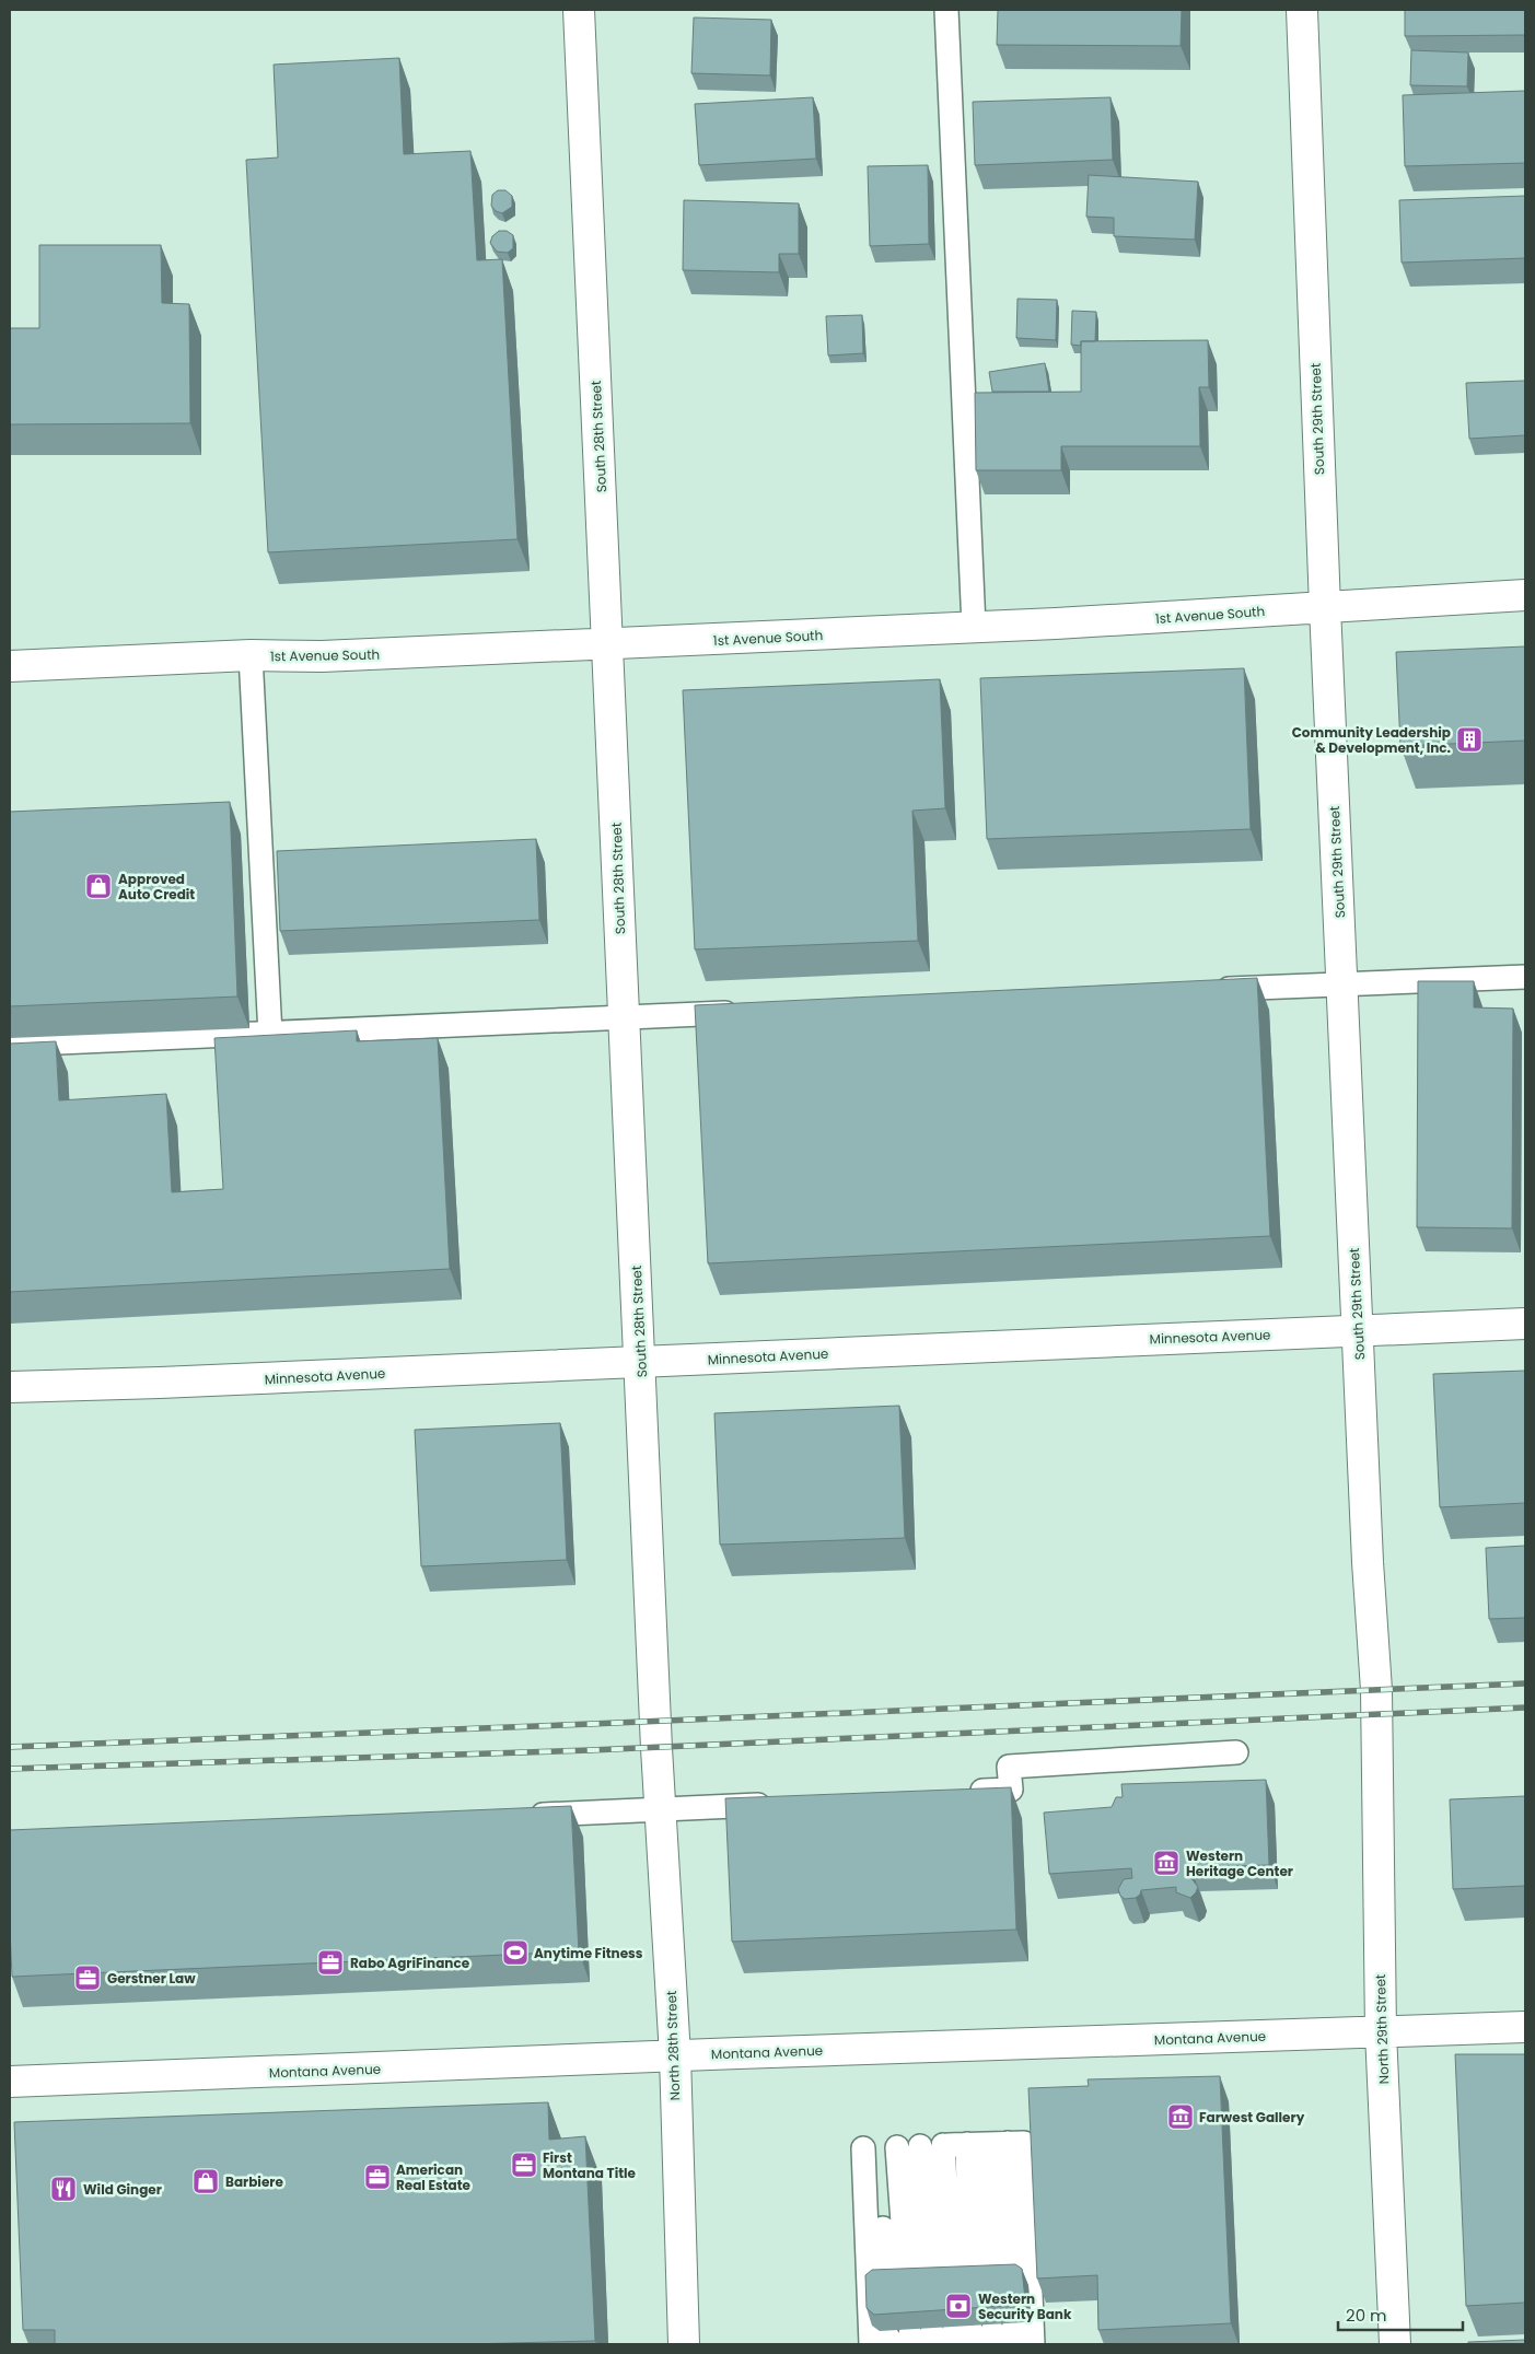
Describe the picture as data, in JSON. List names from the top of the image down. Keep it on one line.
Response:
{"streets":{"street":["South 29th Street","South 28th Street","1st Avenue South","Minnesota Avenue","North 29th Street","Montana Avenue","North 28th Street"]},"crossings":[["South 29th Street","1st Avenue South"],["South 29th Street","Minnesota Avenue"],["South 29th Street","North 29th Street"],["South 28th Street","1st Avenue South"],["South 28th Street","Minnesota Avenue"],["South 28th Street","North 28th Street"],["North 29th Street","Montana Avenue"],["Montana Avenue","North 28th Street"]],"places":{"building":["Community Leadership & Development, Inc."],"shop":["Approved Auto Credit","Barbiere"],"museum":["Western Heritage Center","Farwest Gallery"],"sports":["Anytime Fitness"],"office":["Rabo AgriFinance","Gerstner Law","First Montana Title","American Real Estate"],"restaurant":["Wild Ginger"],"bank":["Western Security Bank"]},"scale_bar":"20 m"}
